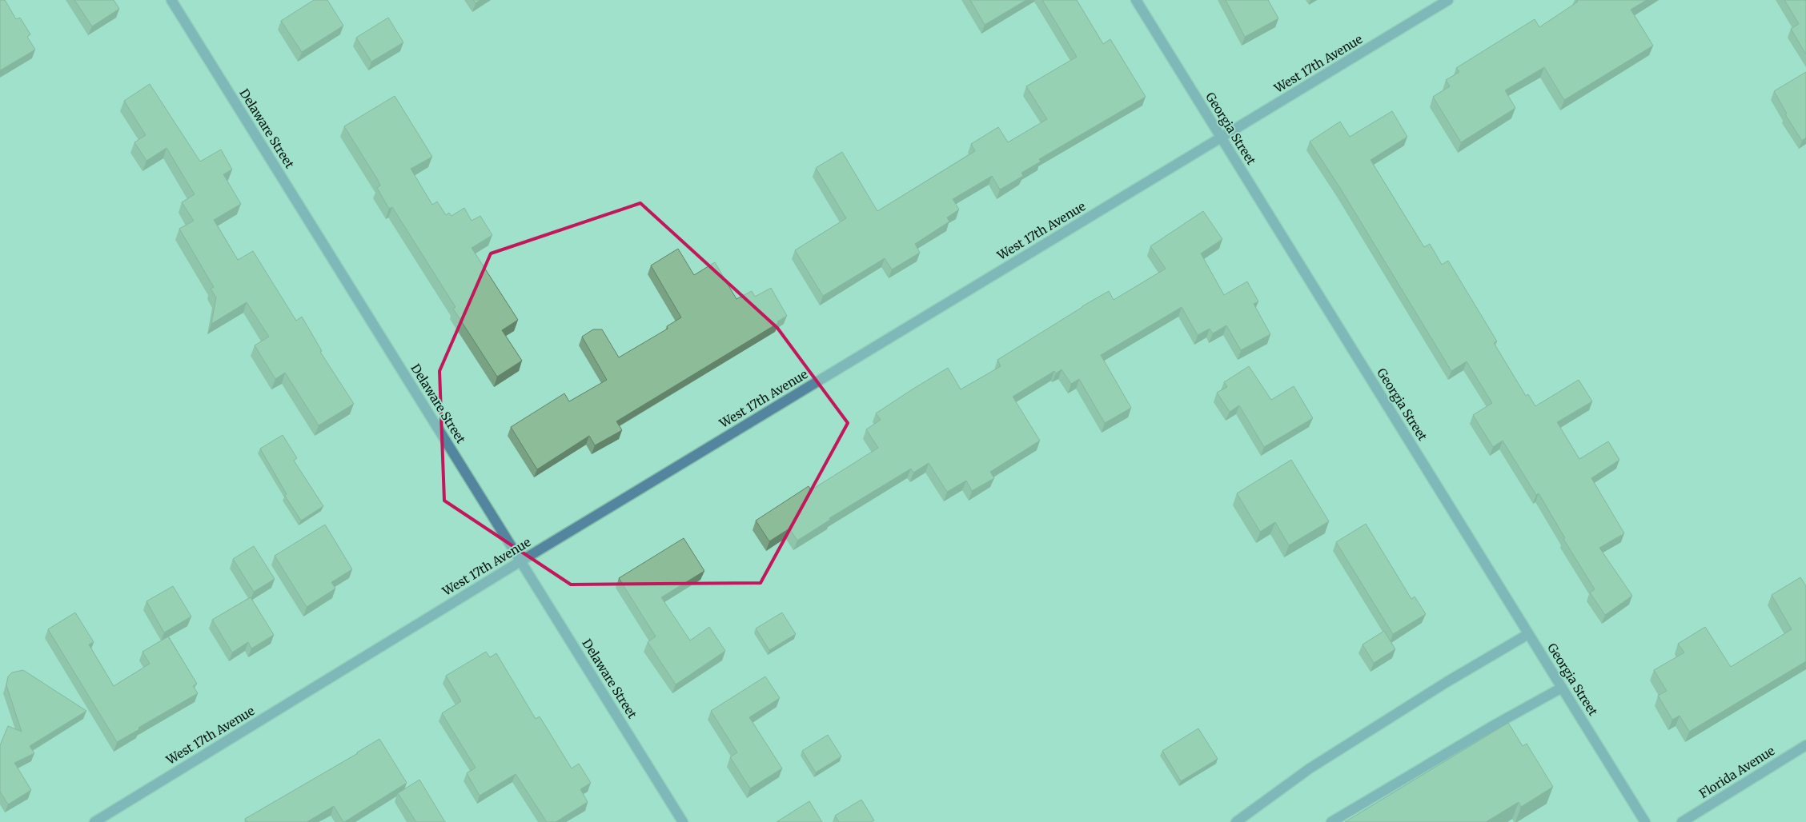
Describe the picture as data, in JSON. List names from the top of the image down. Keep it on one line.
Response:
{"streets":{"street":["West 17th Avenue","Delaware Street","Georgia Street","Florida Avenue"]},"crossings":[["West 17th Avenue","Delaware Street"],["West 17th Avenue","Georgia Street"]]}
